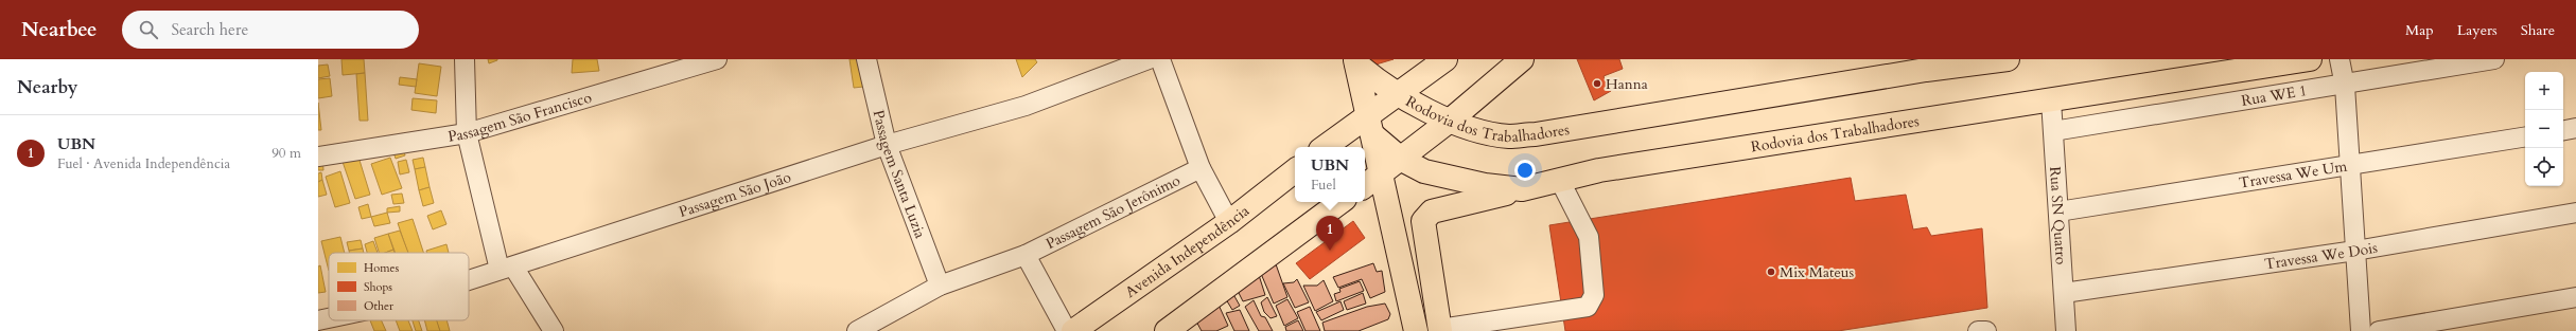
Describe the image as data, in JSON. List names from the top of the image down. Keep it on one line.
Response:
{"streets":{"main road":["Rodovia dos Trabalhadores","Avenida Independência"],"street":["Rua WE 1","Passagem São Francisco","Passagem Santa Luzia","Travessa We Um","Passagem São João","Passagem São Jerônimo","Rua SN Quatro","Travessa We Dois"]},"crossings":[["Rua WE 1","Rua SN Quatro"],["Rodovia dos Trabalhadores","Rua SN Quatro"],["Passagem Santa Luzia","Passagem São João"],["Passagem Santa Luzia","Passagem São Jerônimo"],["Travessa We Um","Rua SN Quatro"],["Rua SN Quatro","Travessa We Dois"]],"places":["Hanna","Mix Mateus"],"legend":["Homes","Shops","Other"],"page":{"header":"Nearbee","search":"Search here","nav":["Map","Layers","Share"],"heading":"Nearby","map_buttons":["+","−"],"list":[{"mark":"1","name":"UBN","note":"Fuel · Avenida Independência","value":"90 m"}],"popup":["UBN","Fuel"],"pins":"1"}}
